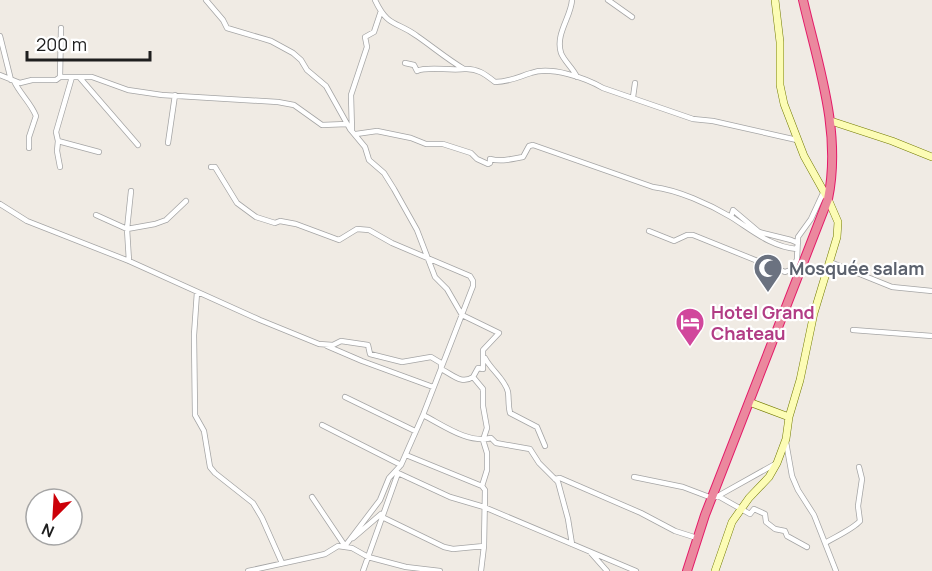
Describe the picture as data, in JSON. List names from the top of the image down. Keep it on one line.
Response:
{"places":{"mosque":["Mosquée salam"],"hotel":["Hotel Grand Chateau"]},"scale_bar":"200 m","north":"bottom left"}
